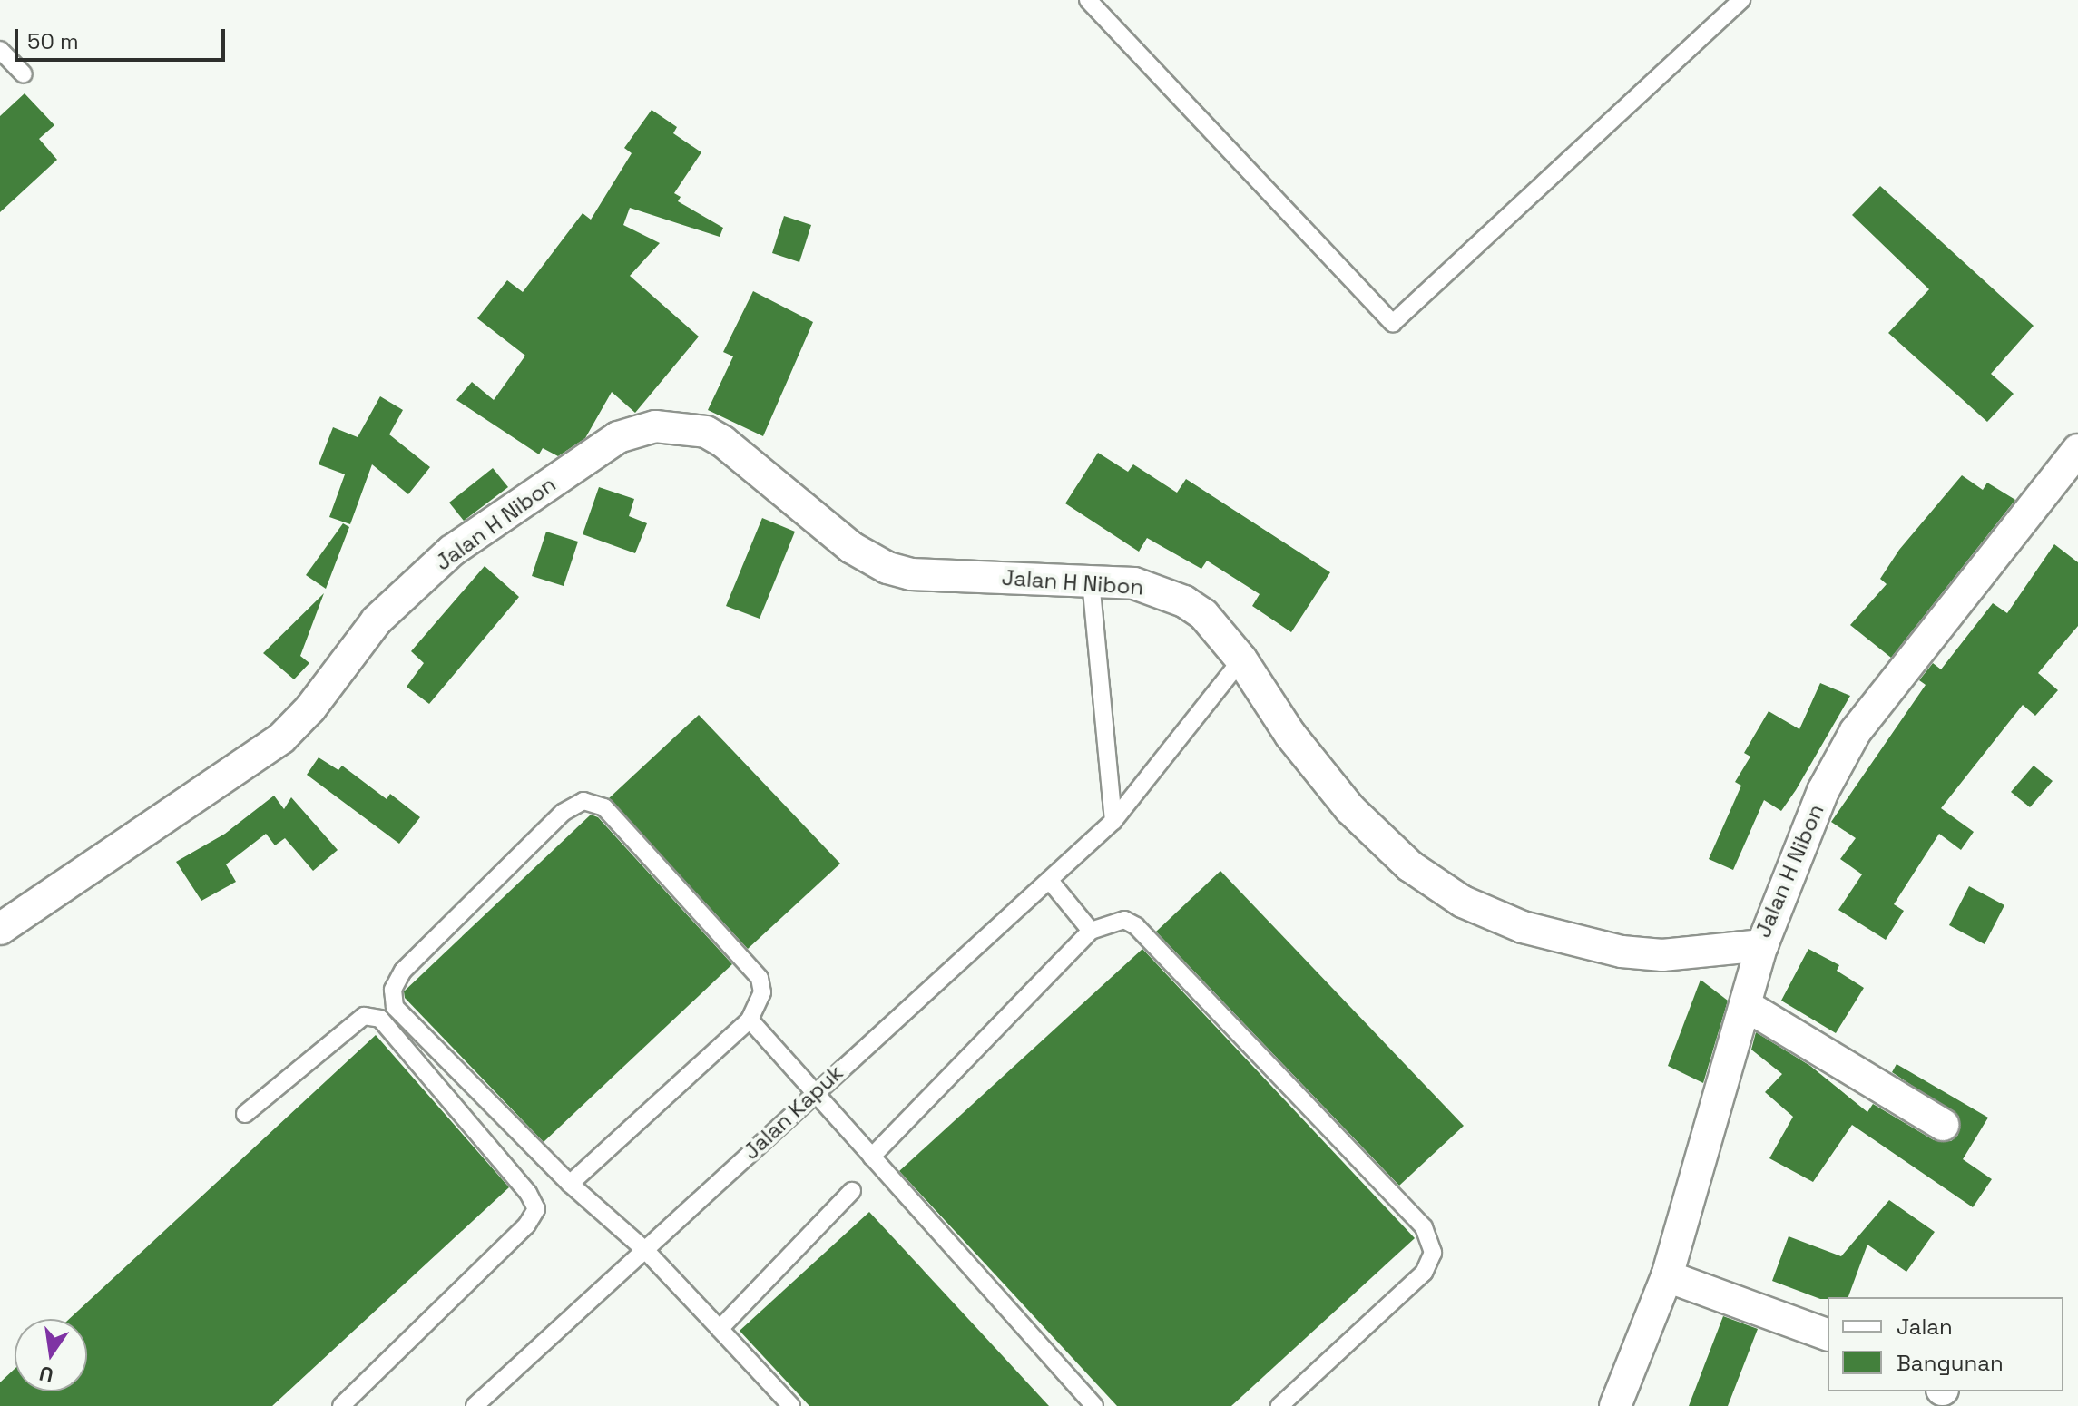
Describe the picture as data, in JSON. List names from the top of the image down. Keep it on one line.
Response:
{"streets":{"street":["Jalan H Nibon"],"lane":["Jalan Kapuk"]},"crossings":[["Jalan H Nibon","Jalan Kapuk"]],"legend":["Jalan","Bangunan"],"scale_bar":"50 m","north":"bottom"}
